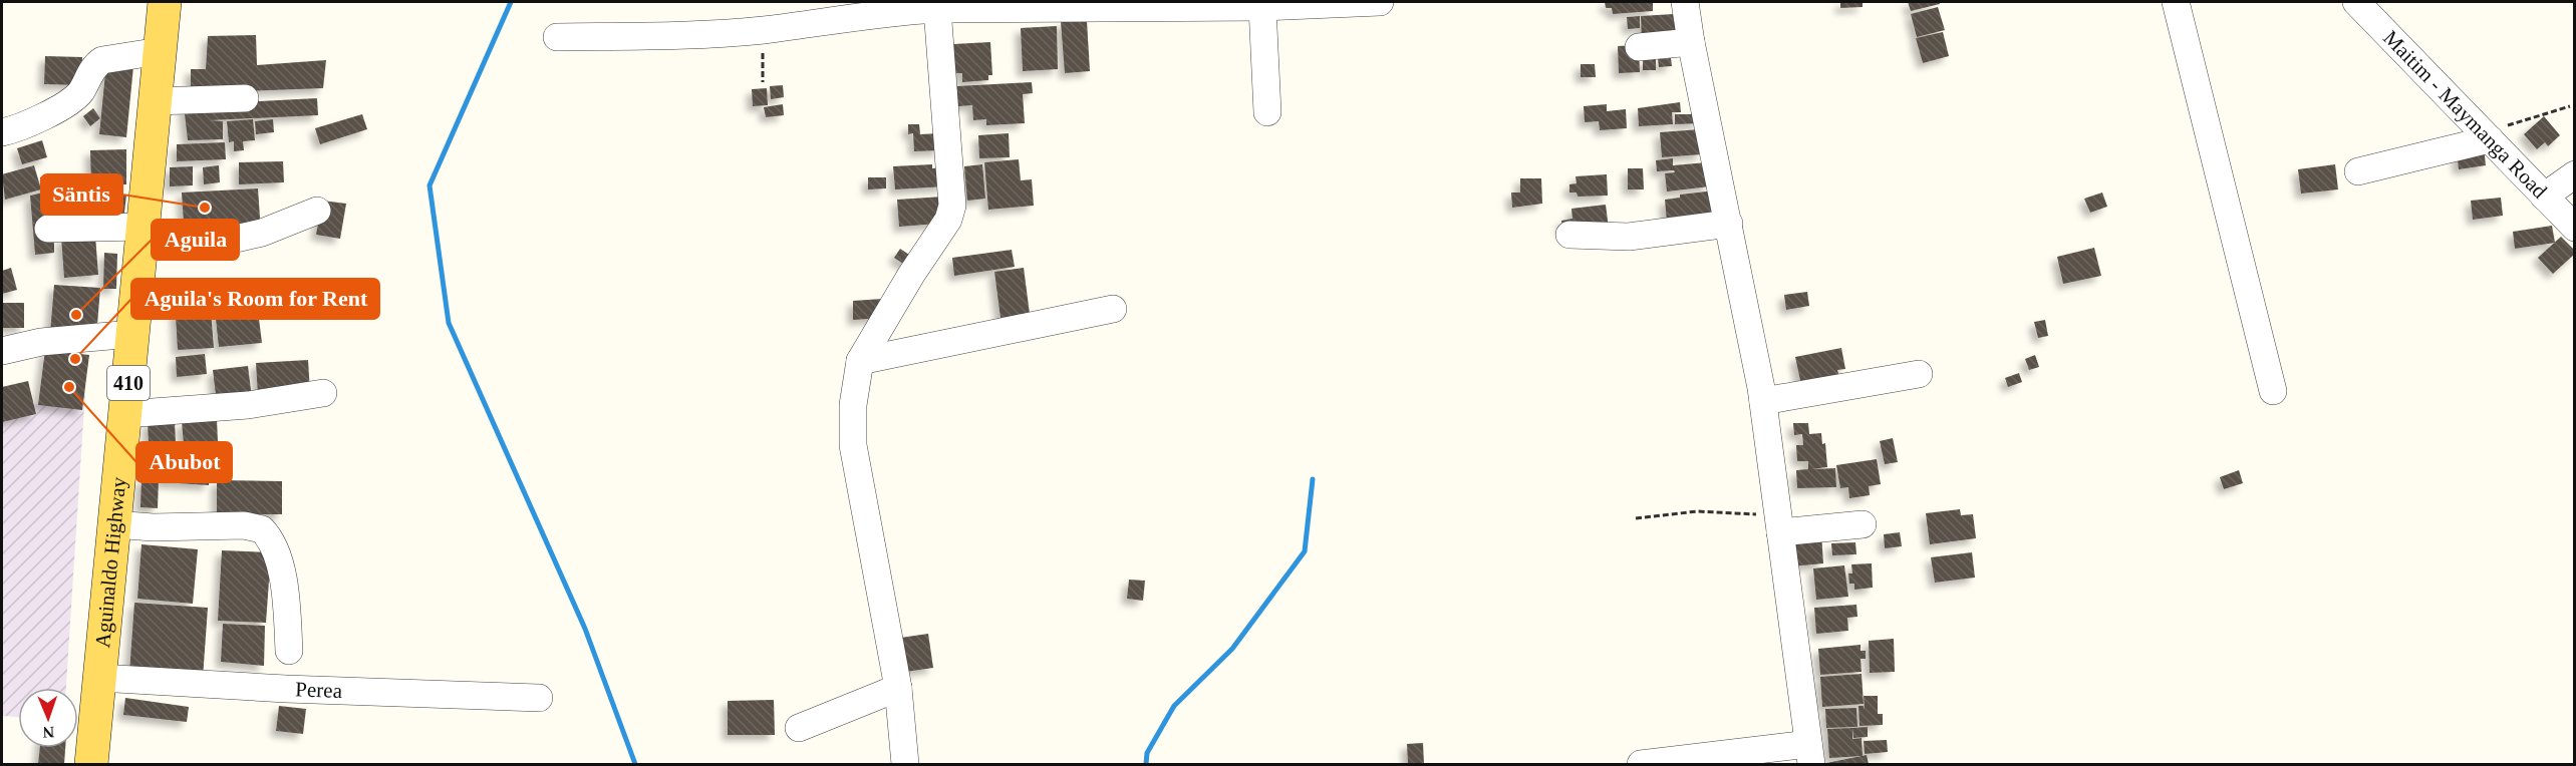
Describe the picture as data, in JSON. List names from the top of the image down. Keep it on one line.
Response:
{"streets":{"main road":["410","Aguinaldo Highway"],"street":["Maitim - Maymanga Road","Perea"]},"crossings":[["Aguinaldo Highway","Perea"]],"places":["Säntis","Aguila","Aguila's Room for Rent","Abubot"],"north":"bottom"}
